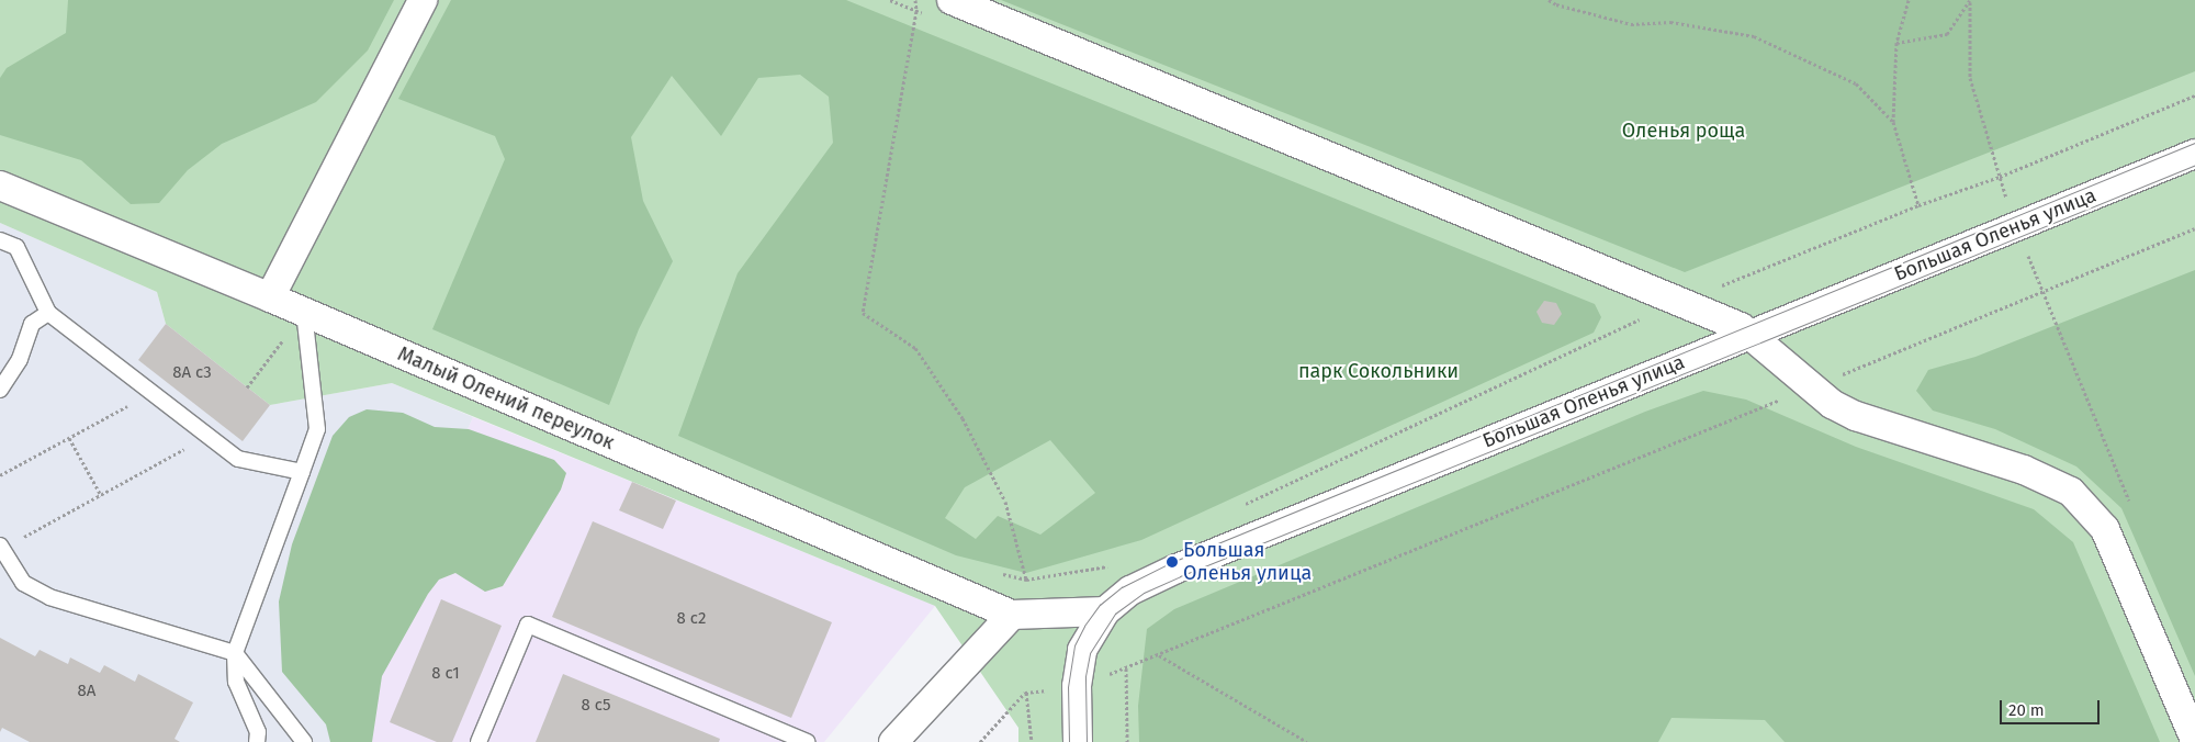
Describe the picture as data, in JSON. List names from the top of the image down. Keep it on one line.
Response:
{"streets":{"street":["Большая Оленья улица","Малый Олений переулок"]},"parks":["Оленья роща","парк Сокольники"],"places":["Большая Оленья улица"],"house_numbers":["8А с3","8 с2","8 с1","8А","8 с5"],"scale_bar":"20 m"}
